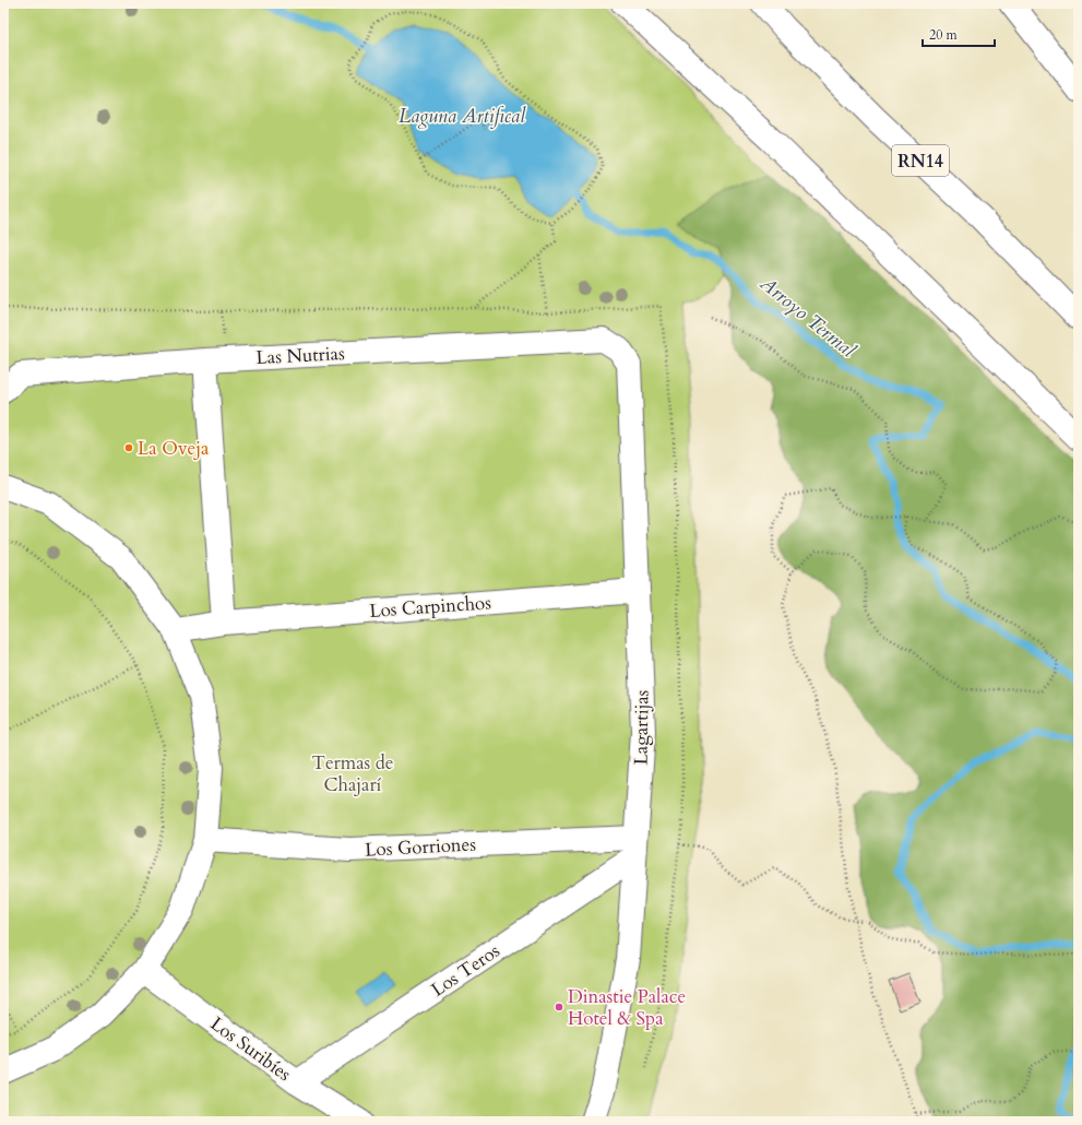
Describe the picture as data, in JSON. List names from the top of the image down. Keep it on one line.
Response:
{"streets":{"main road":["RN14","Las Nutrias","Los Carpinchos","Lagartijas","Los Gorriones","Los Teros","Los Suribíes"]},"crossings":[["Las Nutrias","Lagartijas"],["Los Carpinchos","Lagartijas"],["Lagartijas","Los Gorriones"],["Lagartijas","Los Teros"],["Los Gorriones","Los Teros"],["Los Teros","Los Suribíes"]],"water":["Laguna Artifical","Arroyo Termal"],"parks":["Termas de Chajarí"],"places":["La Oveja","Dinastie Palace Hotel & Spa"],"scale_bar":"20 m"}
